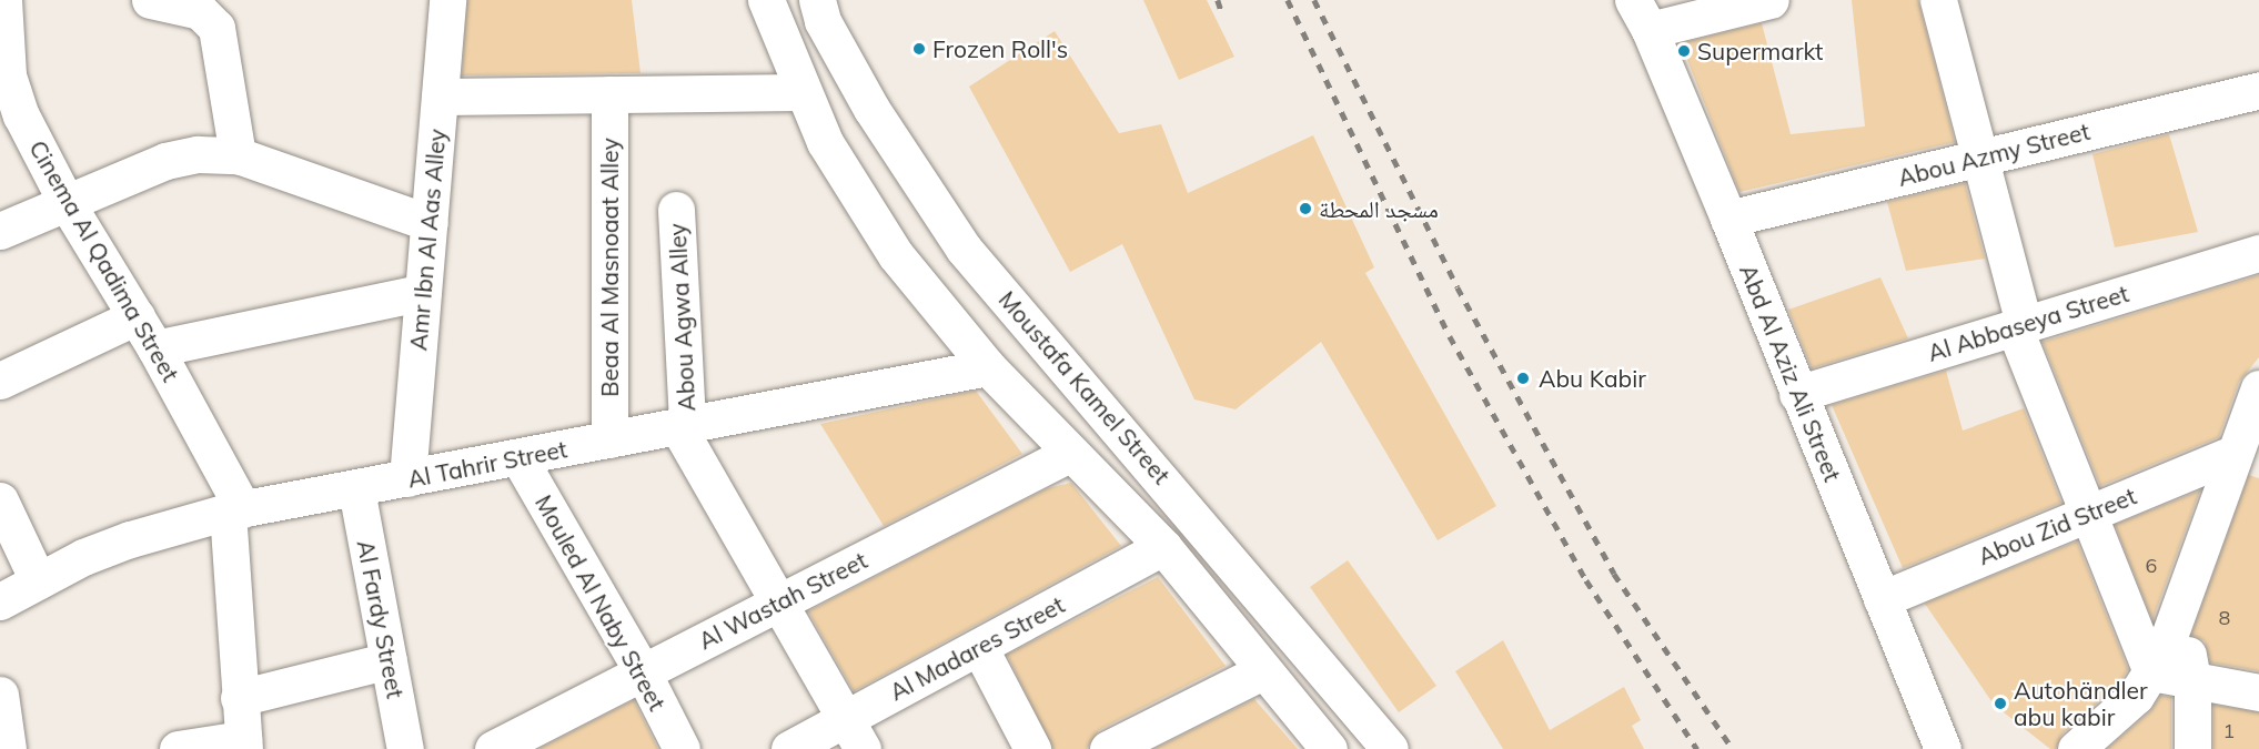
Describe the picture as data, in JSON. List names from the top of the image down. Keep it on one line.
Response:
{"streets":{"street":["Abou Azmy Street","Amr Ibn Al Aas Alley","Cinema Al Qadima Street","Beaa Al Masnoaat Alley","Abou Agwa Alley","Al Abbaseya Street","Abd Al Aziz Ali Street","Moustafa Kamel Street","Al Tahrir Street","Abou Zid Street","Al Wastah Street","Mouled Al Naby Street","Al Fardy Street","Al Madares Street"]},"crossings":[["Abou Azmy Street","Abd Al Aziz Ali Street"],["Amr Ibn Al Aas Alley","Al Tahrir Street"],["Cinema Al Qadima Street","Al Tahrir Street"],["Beaa Al Masnoaat Alley","Al Tahrir Street"],["Abou Agwa Alley","Al Tahrir Street"],["Al Abbaseya Street","Abd Al Aziz Ali Street"],["Abd Al Aziz Ali Street","Abou Zid Street"],["Moustafa Kamel Street","Al Tahrir Street"],["Moustafa Kamel Street","Al Wastah Street"],["Moustafa Kamel Street","Al Madares Street"],["Al Tahrir Street","Mouled Al Naby Street"],["Al Tahrir Street","Al Fardy Street"],["Al Wastah Street","Mouled Al Naby Street"]],"places":["Frozen Roll's","Supermarkt","مسجد المحطة","Abu Kabir","Autohändler abu kabir"],"house_numbers":["6","8","1"]}
